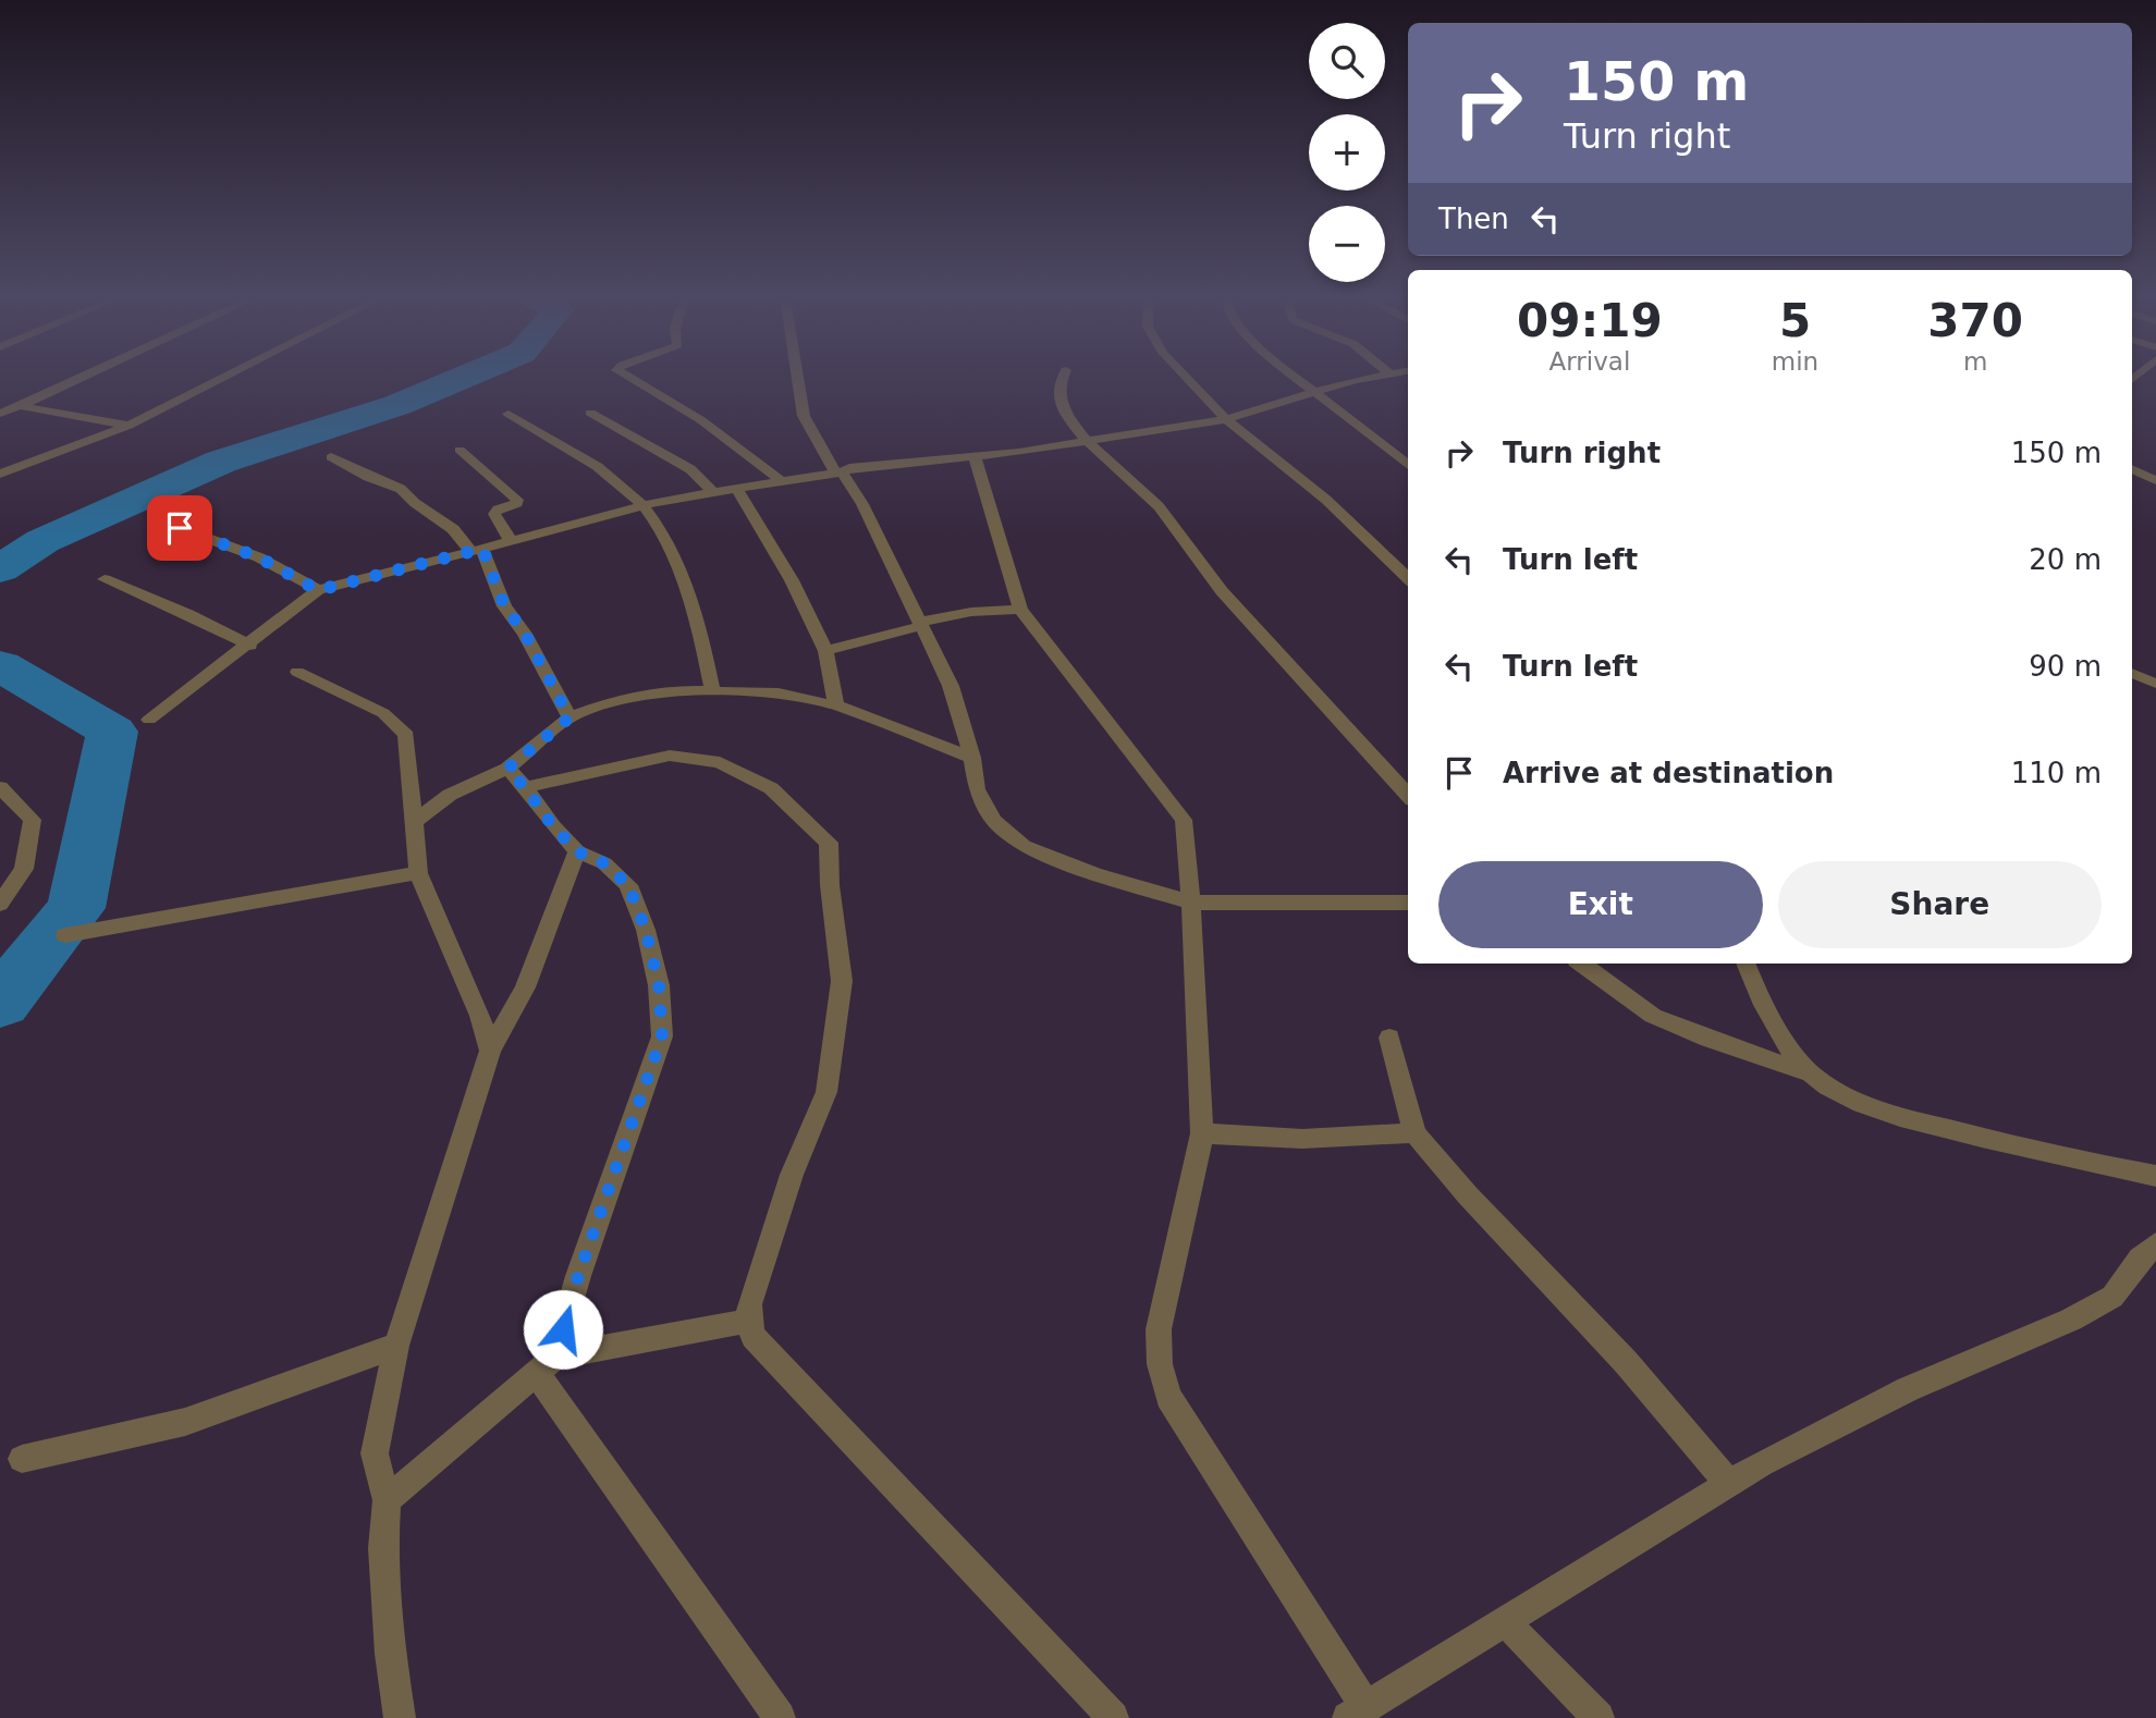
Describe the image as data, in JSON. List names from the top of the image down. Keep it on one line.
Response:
{"page":{"map_buttons":["+","−"],"turn":["150 m","Turn right"],"then":"Then","eta":["09:19","Arrival","5","min","370","m"],"list":[{"name":"Turn right","value":"150 m"},{"name":"Turn left","value":"20 m"},{"name":"Turn left","value":"90 m"},{"name":"Arrive at destination","value":"110 m"}],"buttons":["Exit","Share"]}}
